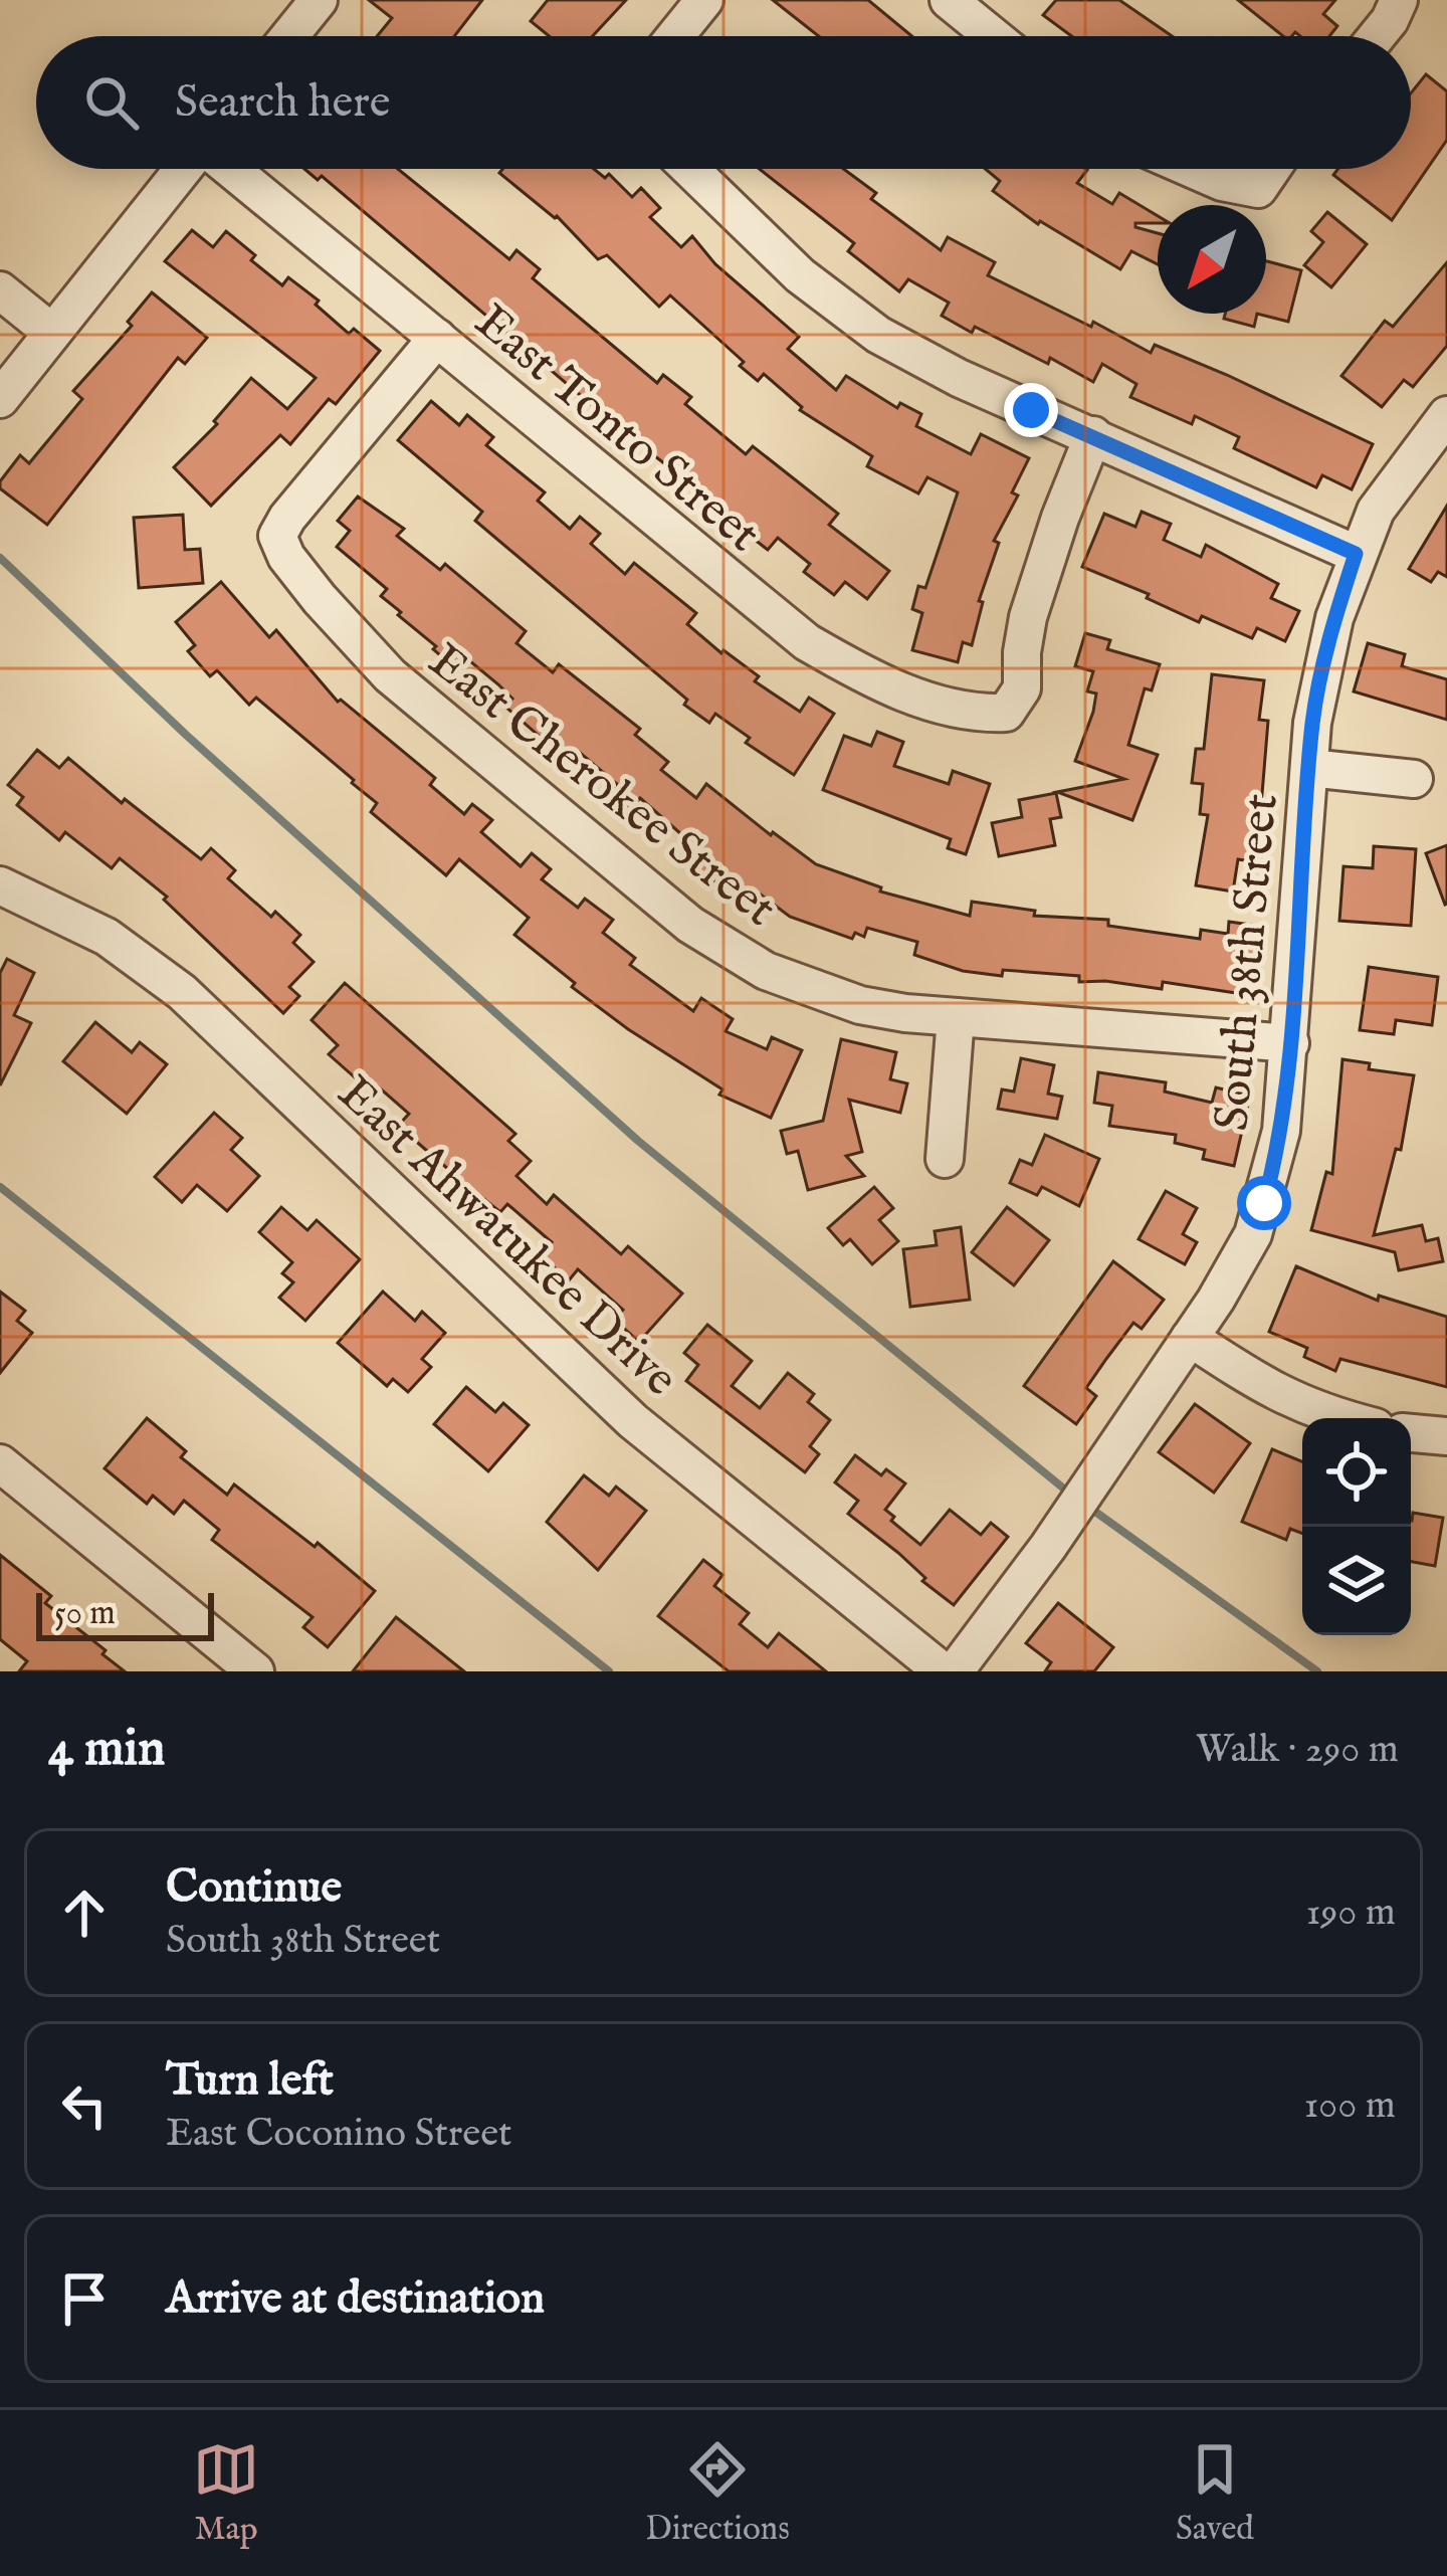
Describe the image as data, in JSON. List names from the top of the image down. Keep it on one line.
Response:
{"streets":{"street":["East Tonto Street","East Cherokee Street","South 38th Street","East Ahwatukee Drive"]},"crossings":[["East Tonto Street","East Cherokee Street"],["East Cherokee Street","South 38th Street"]],"scale_bar":"50 m","north":"bottom left","page":{"search":"Search here","scale":"50 m","heading":["4 min","Walk · 290 m"],"list":[["Continue","South 38th Street","190 m"],["Turn left","East Coconino Street","100 m"],"Arrive at destination"],"nav":["Map","Directions","Saved"]}}
